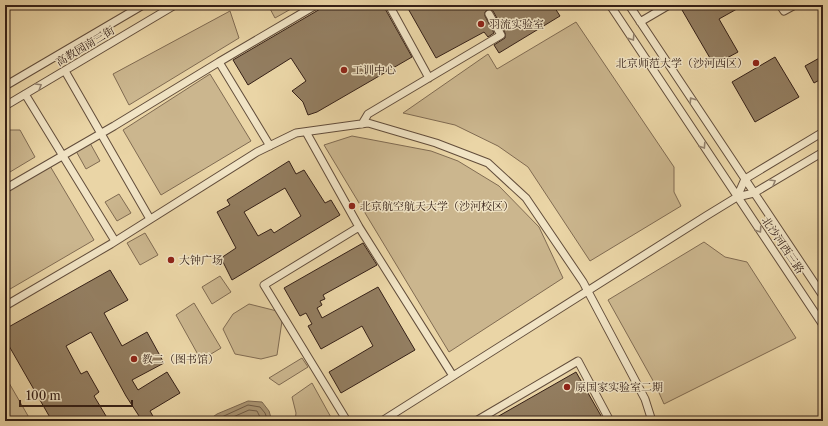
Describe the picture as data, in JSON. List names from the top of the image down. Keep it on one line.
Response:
{"streets":{"street":["高教园南三街","北沙河西三路"]},"places":["羽流实验室","北京师范大学（沙河西区）","工训中心","北京航空航天大学（沙河校区）","大钟广场","教二（图书馆）","原国家实验室二期"],"scale_bar":"100 m"}
